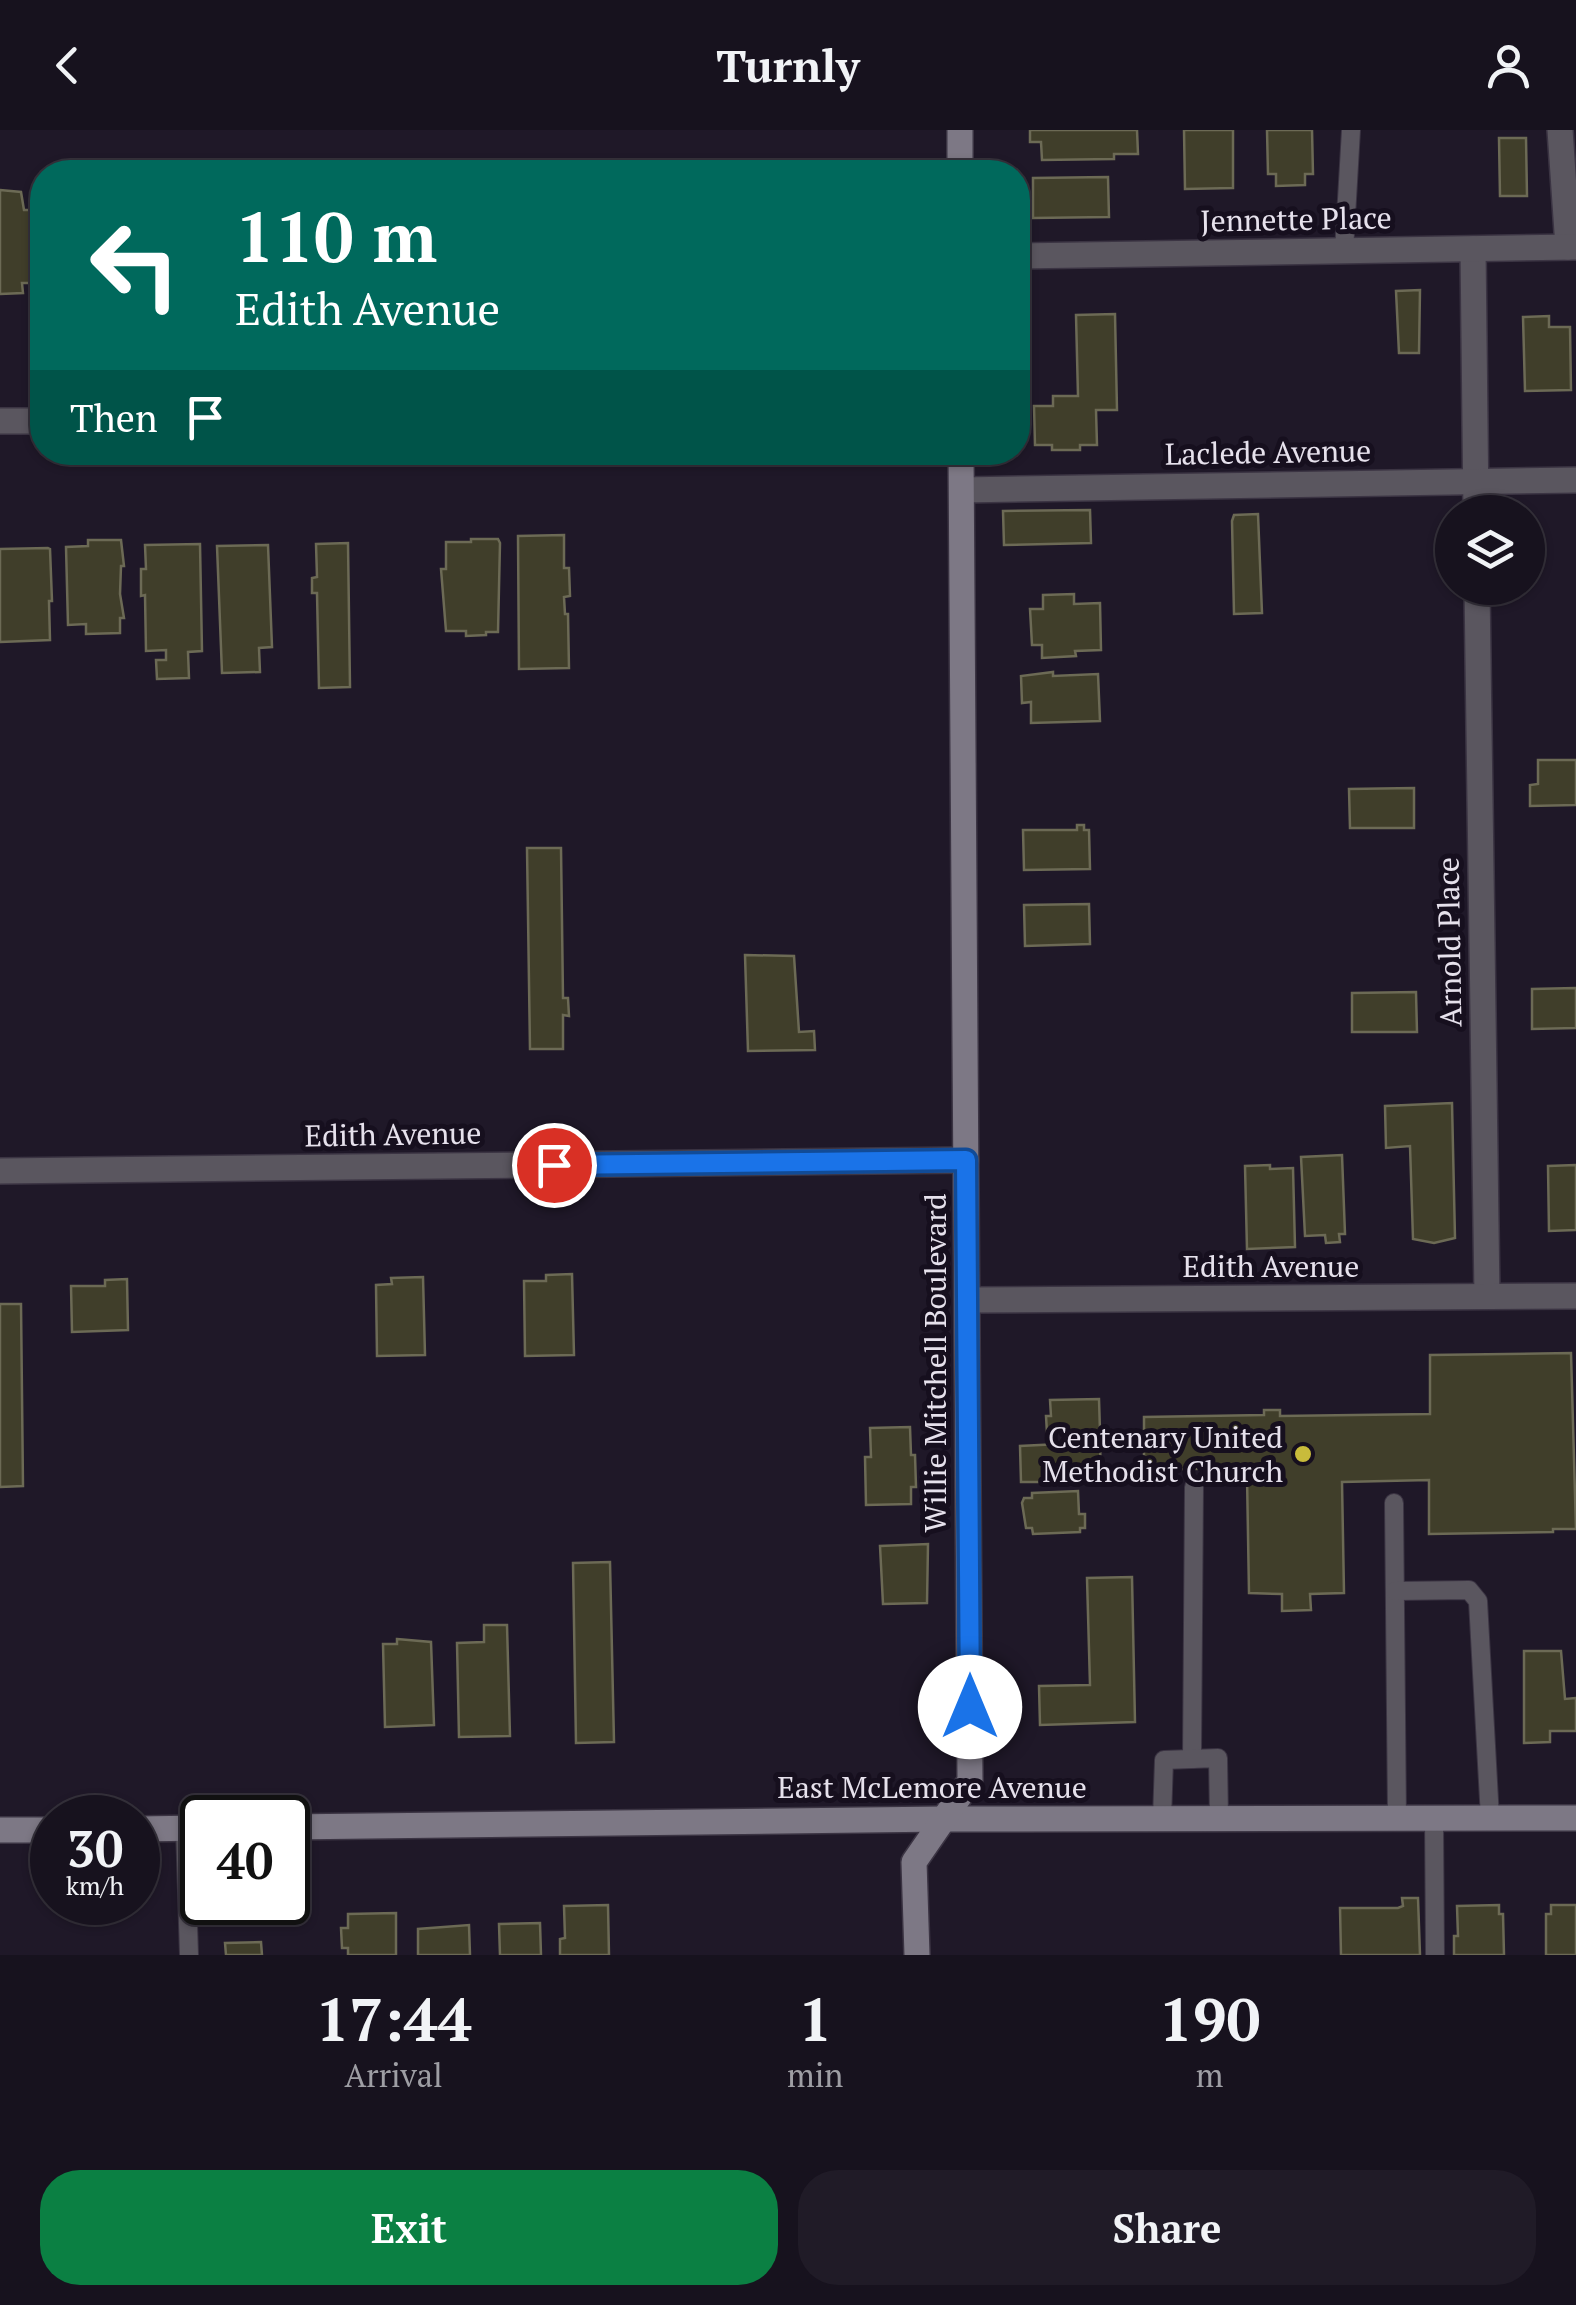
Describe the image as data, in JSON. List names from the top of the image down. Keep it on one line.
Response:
{"streets":{"street":["Jennette Place","Laclede Avenue","Arnold Place","Edith Avenue","Willie Mitchell Boulevard","East McLemore Avenue"]},"crossings":[["Laclede Avenue","Willie Mitchell Boulevard"],["Arnold Place","Edith Avenue"],["Edith Avenue","Willie Mitchell Boulevard"],["Willie Mitchell Boulevard","East McLemore Avenue"]],"places":["Centenary United Methodist Church"],"page":{"header":"Turnly","turn":["110 m","Edith Avenue"],"then":"Then","speed":"30 km/h","limit":"40","eta":["17:44","Arrival","1","min","190","m"],"buttons":["Exit","Share"]}}
